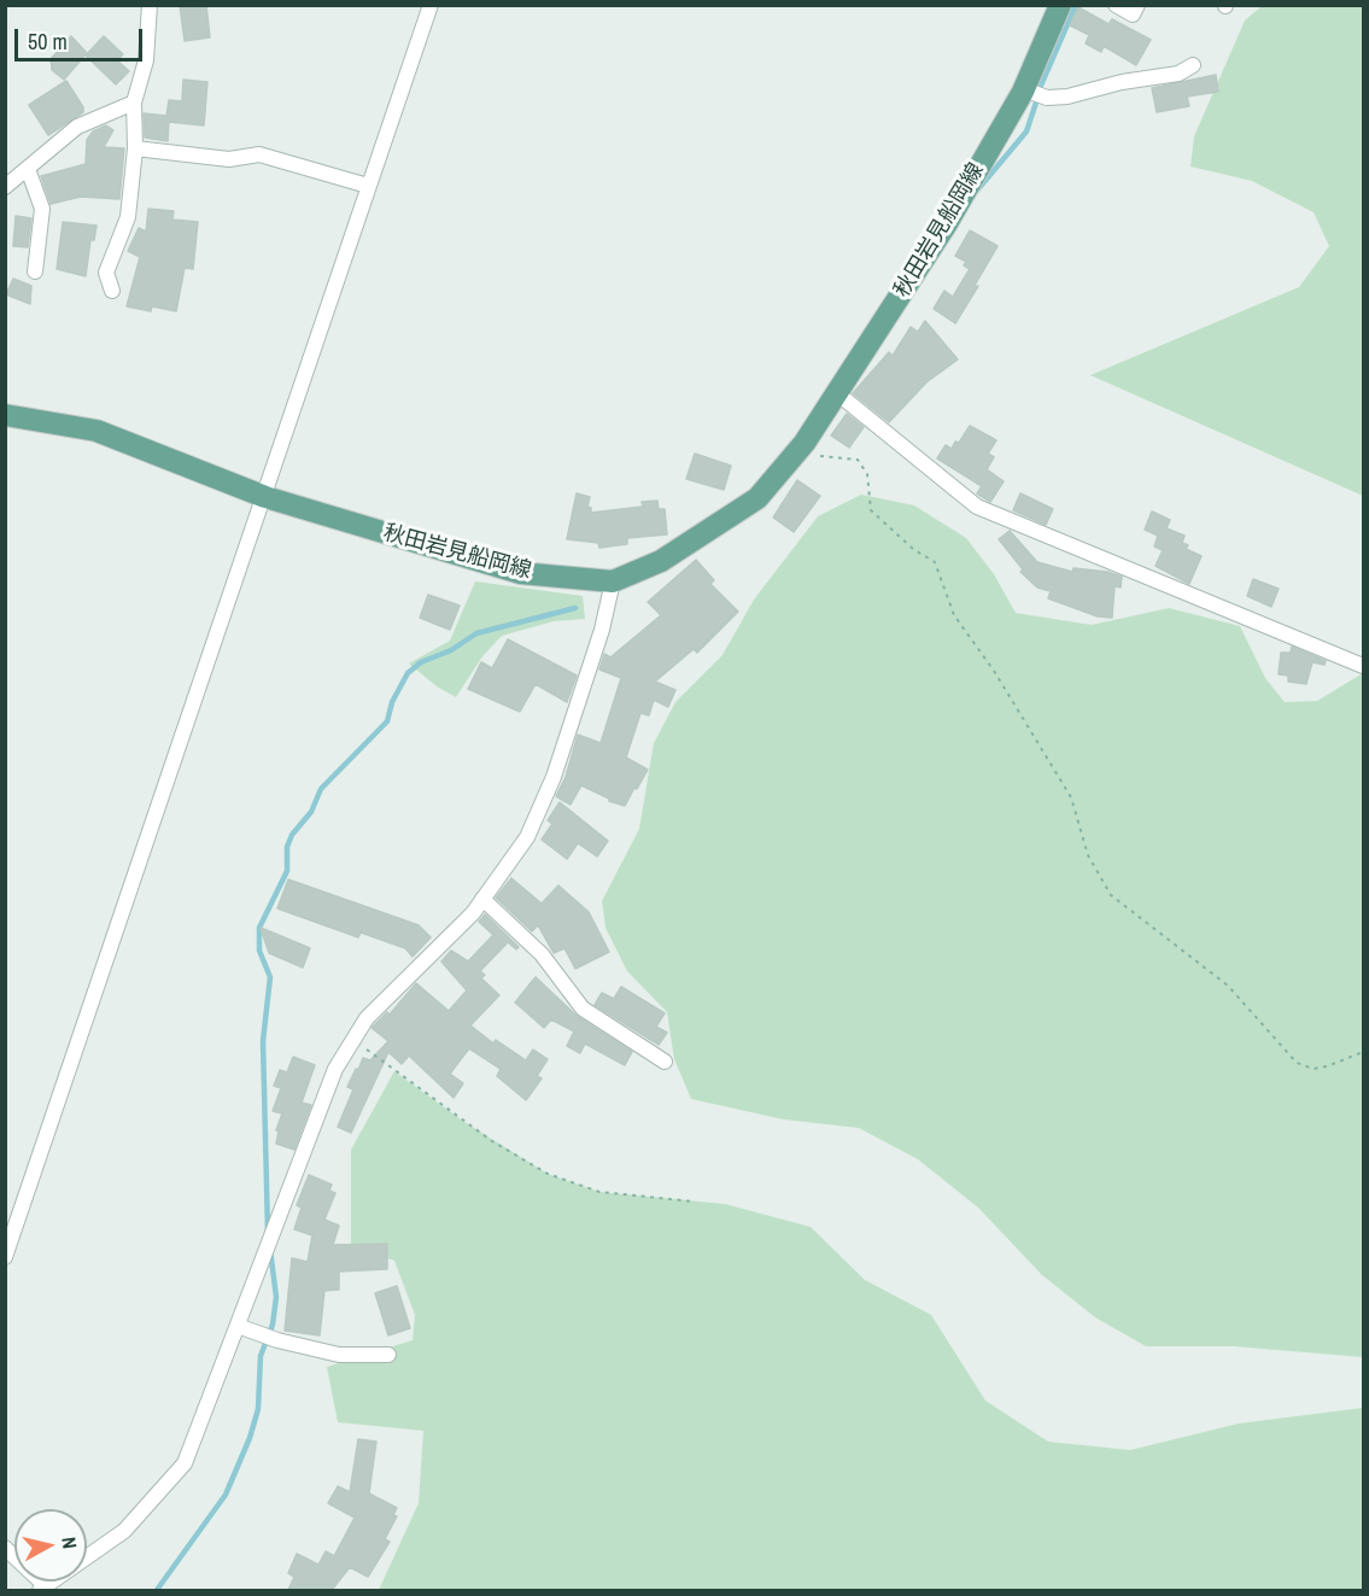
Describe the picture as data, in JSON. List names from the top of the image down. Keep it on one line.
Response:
{"streets":{"main road":["秋田岩見船岡線"]},"scale_bar":"50 m","north":"right"}
